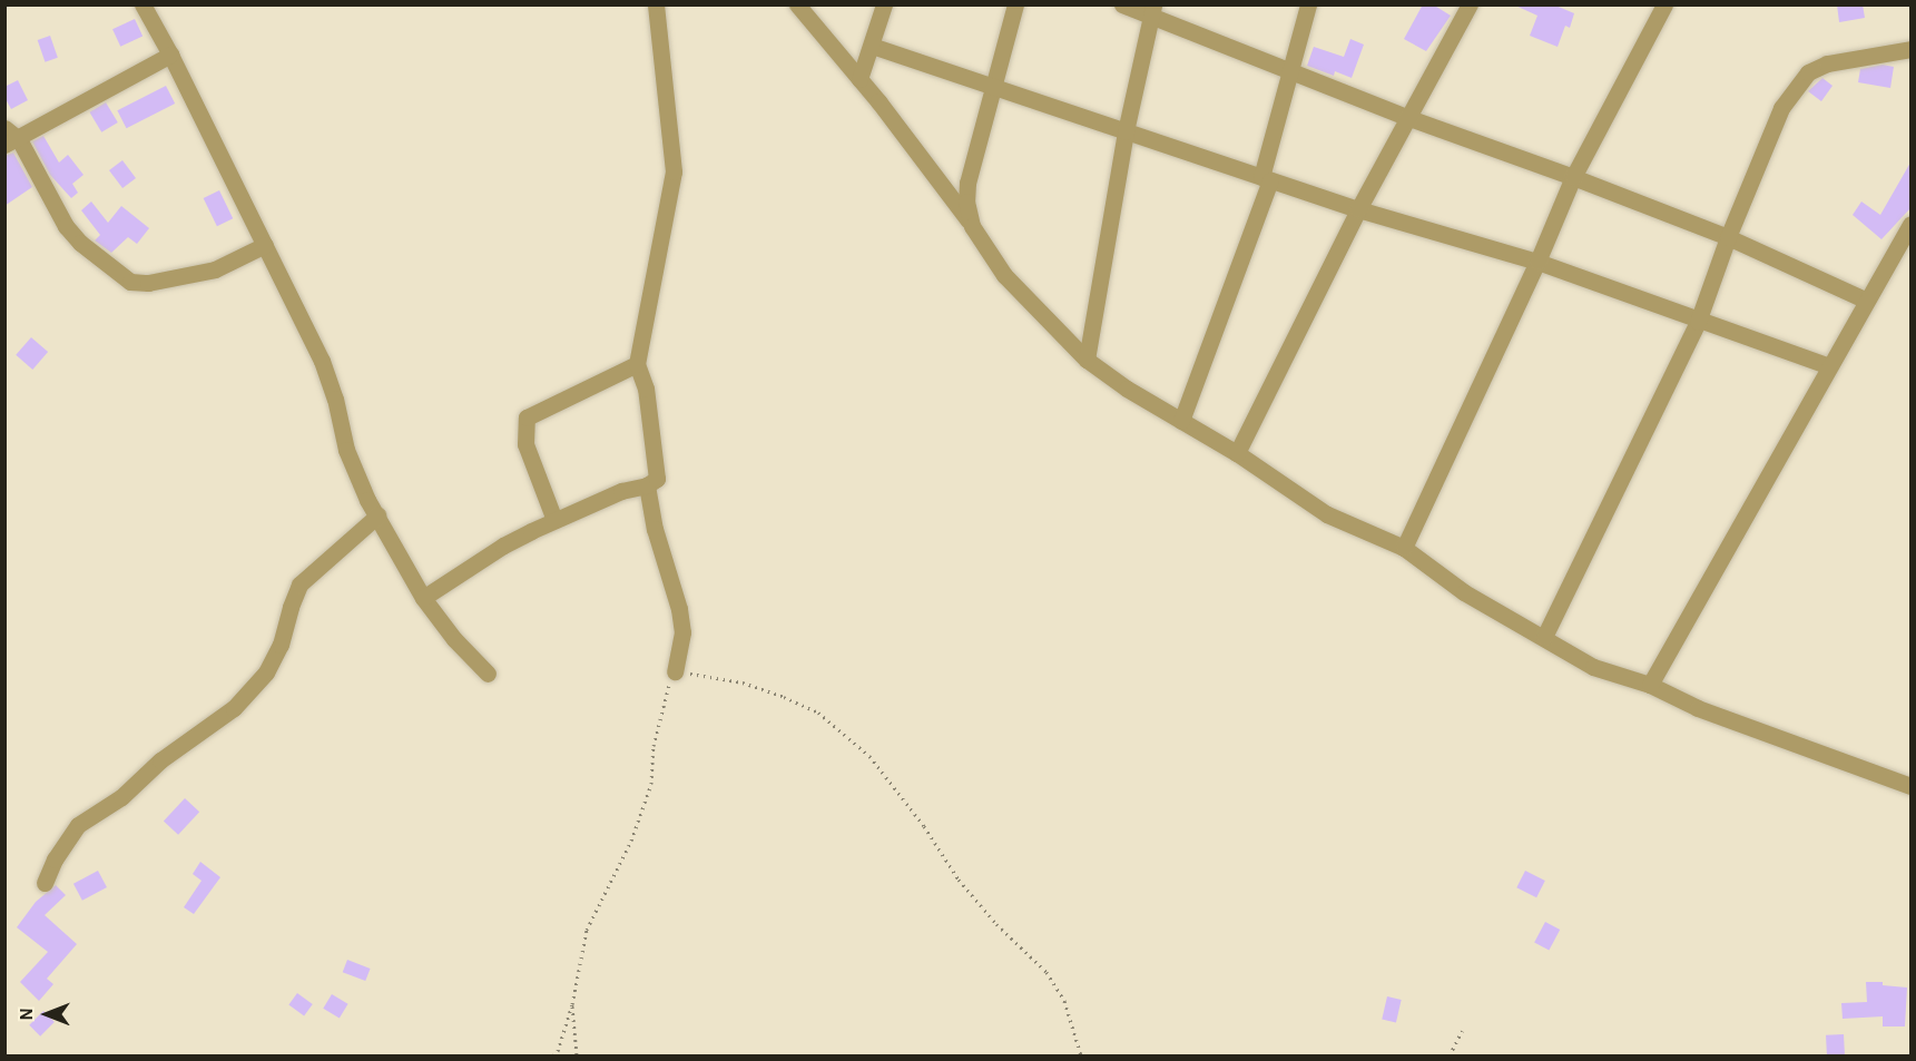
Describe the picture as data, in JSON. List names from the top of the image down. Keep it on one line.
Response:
{"north":"left"}
